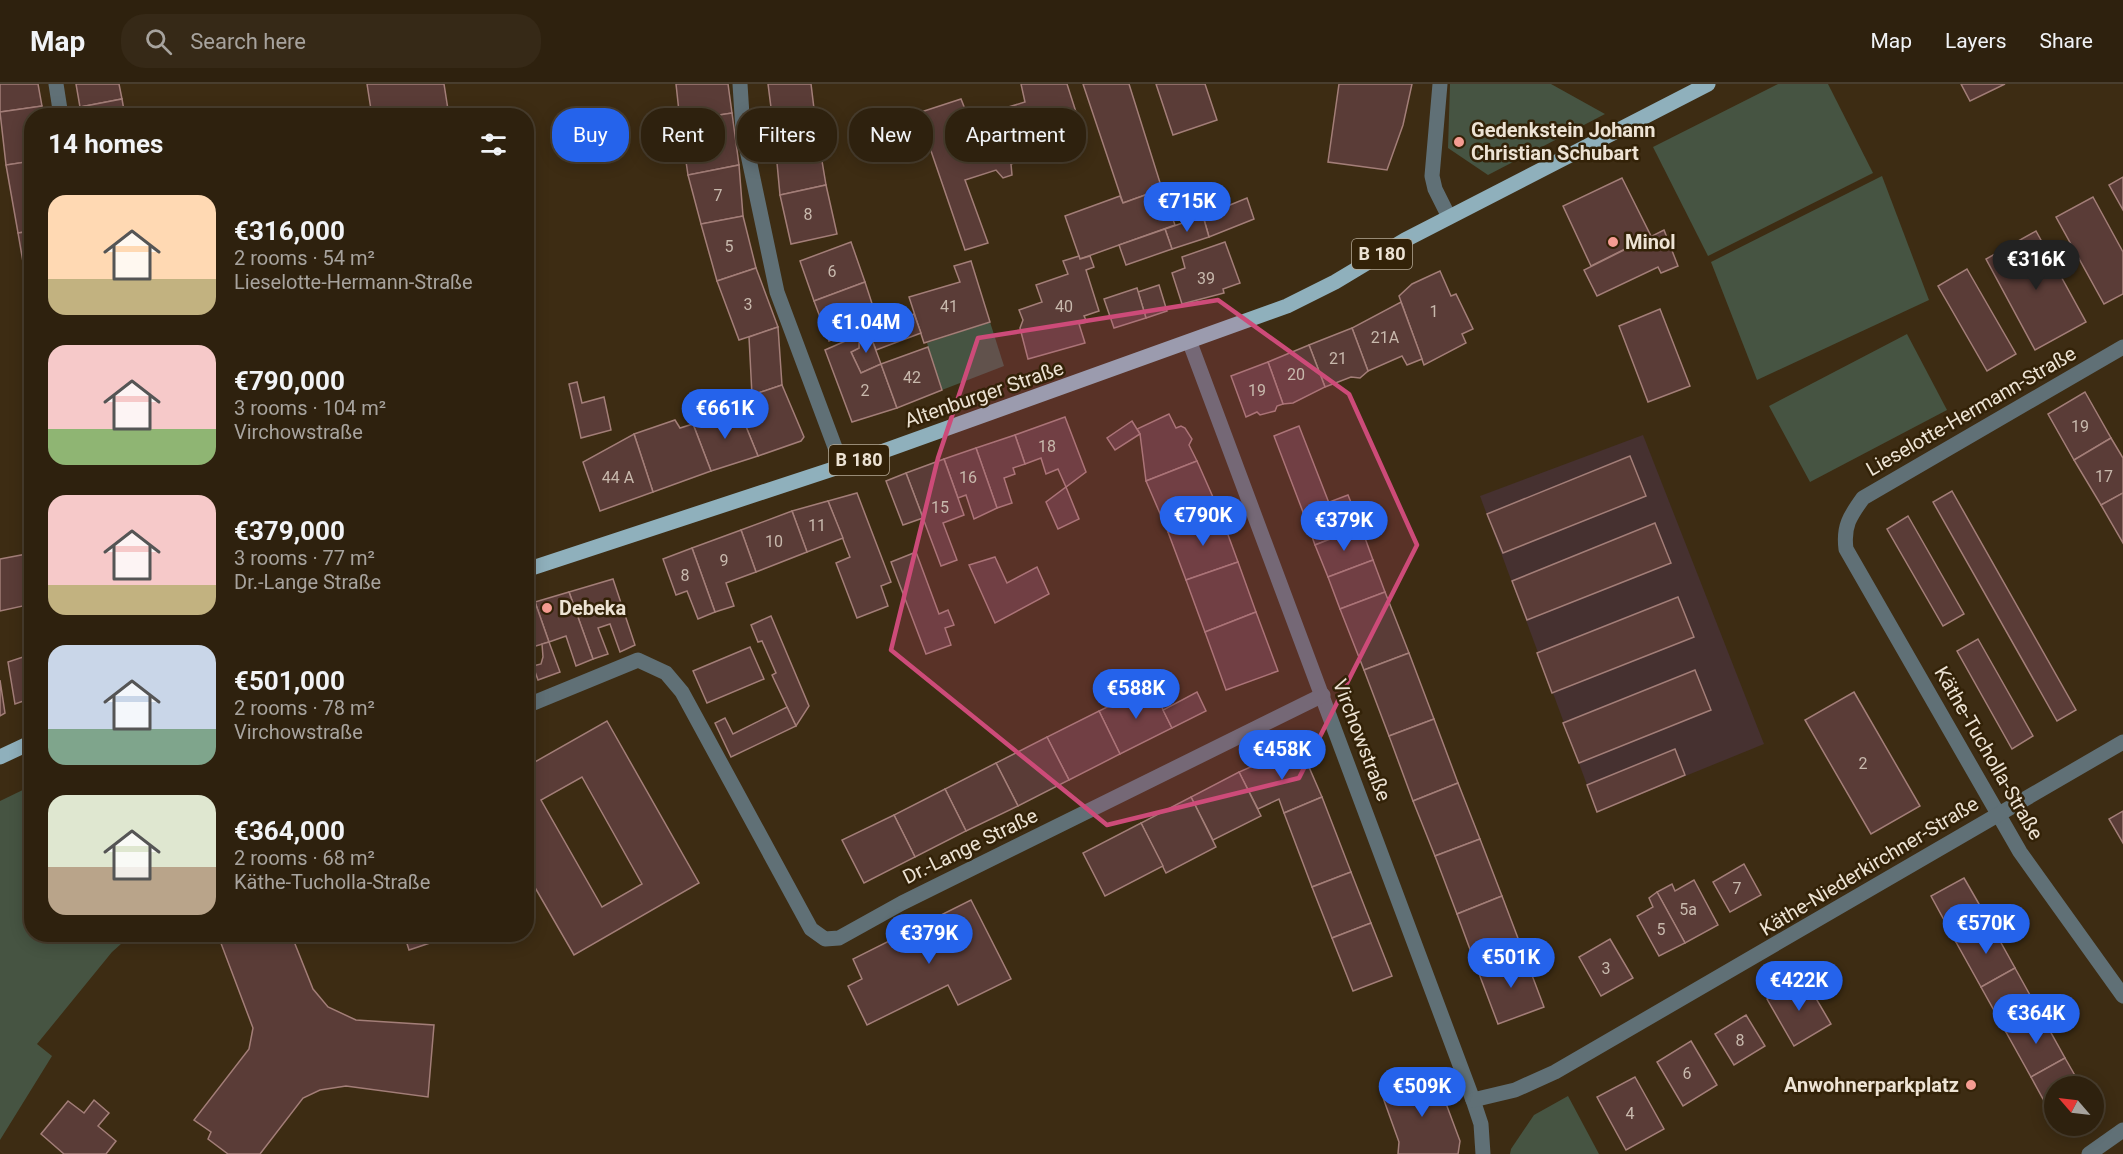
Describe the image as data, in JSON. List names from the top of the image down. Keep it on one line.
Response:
{"streets":{"main road":["B 180","Altenburger Straße"],"street":["Lieselotte-Hermann-Straße","Virchowstraße","Käthe-Tucholla-Straße","Dr.-Lange Straße","Käthe-Niederkirchner-Straße"]},"crossings":[["B 180","Altenburger Straße"],["Altenburger Straße","Virchowstraße"],["Lieselotte-Hermann-Straße","Käthe-Tucholla-Straße"],["Virchowstraße","Dr.-Lange Straße"],["Virchowstraße","Käthe-Niederkirchner-Straße"],["Käthe-Tucholla-Straße","Käthe-Niederkirchner-Straße"]],"places":["Gedenkstein Johann Christian Schubart","Minol","Debeka","Anwohnerparkplatz"],"house_numbers":["7","8","5","6","39","3","41","40","1","21A","21","20","42","2","19","19","18","17","44 A","16","15","11","10","9","8","2","7","5a","5","3","8","6","4"],"north":"top left","page":{"header":"Map","search":"Search here","nav":["Map","Layers","Share"],"chip":["Buy","Rent","Filters","New","Apartment"],"heading":"14 homes","list":[{"name":"€316,000","note":"2 rooms · 54 m² · Lieselotte-Hermann-Straße"},{"name":"€790,000","note":"3 rooms · 104 m² · Virchowstraße"},{"name":"€379,000","note":"3 rooms · 77 m² · Dr.-Lange Straße"},{"name":"€501,000","note":"2 rooms · 78 m² · Virchowstraße"},{"name":"€364,000","note":"2 rooms · 68 m² · Käthe-Tucholla-Straße"}],"price":["€715K","€316K","€1.04M","€661K","€790K","€379K","€588K","€458K","€570K","€379K","€501K","€422K","€364K","€509K"]}}
